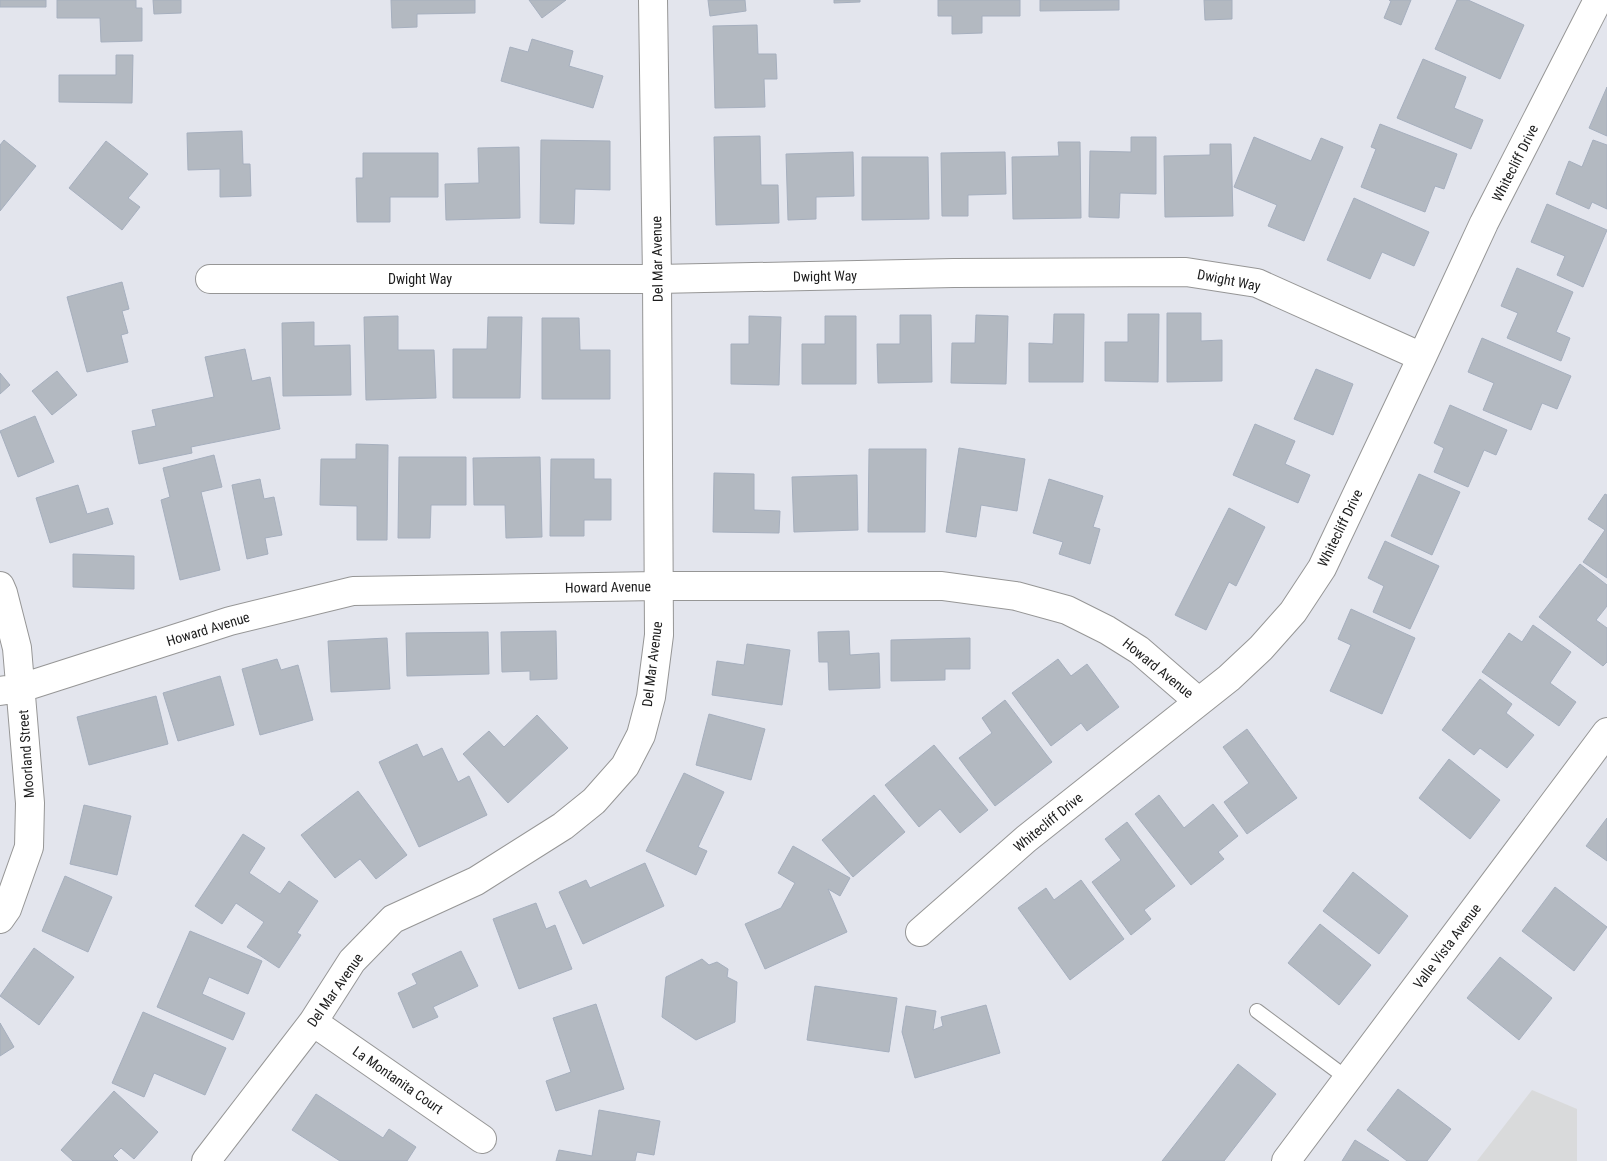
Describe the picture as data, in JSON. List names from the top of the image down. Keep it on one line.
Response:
{"streets":{"street":["Whitecliff Drive","Del Mar Avenue","Dwight Way","Howard Avenue","Moorland Street","Valle Vista Avenue","La Montanita Court"]},"crossings":[["Whitecliff Drive","Dwight Way"],["Whitecliff Drive","Howard Avenue"],["Del Mar Avenue","Dwight Way"],["Del Mar Avenue","Howard Avenue"],["Del Mar Avenue","La Montanita Court"],["Howard Avenue","Moorland Street"]]}
